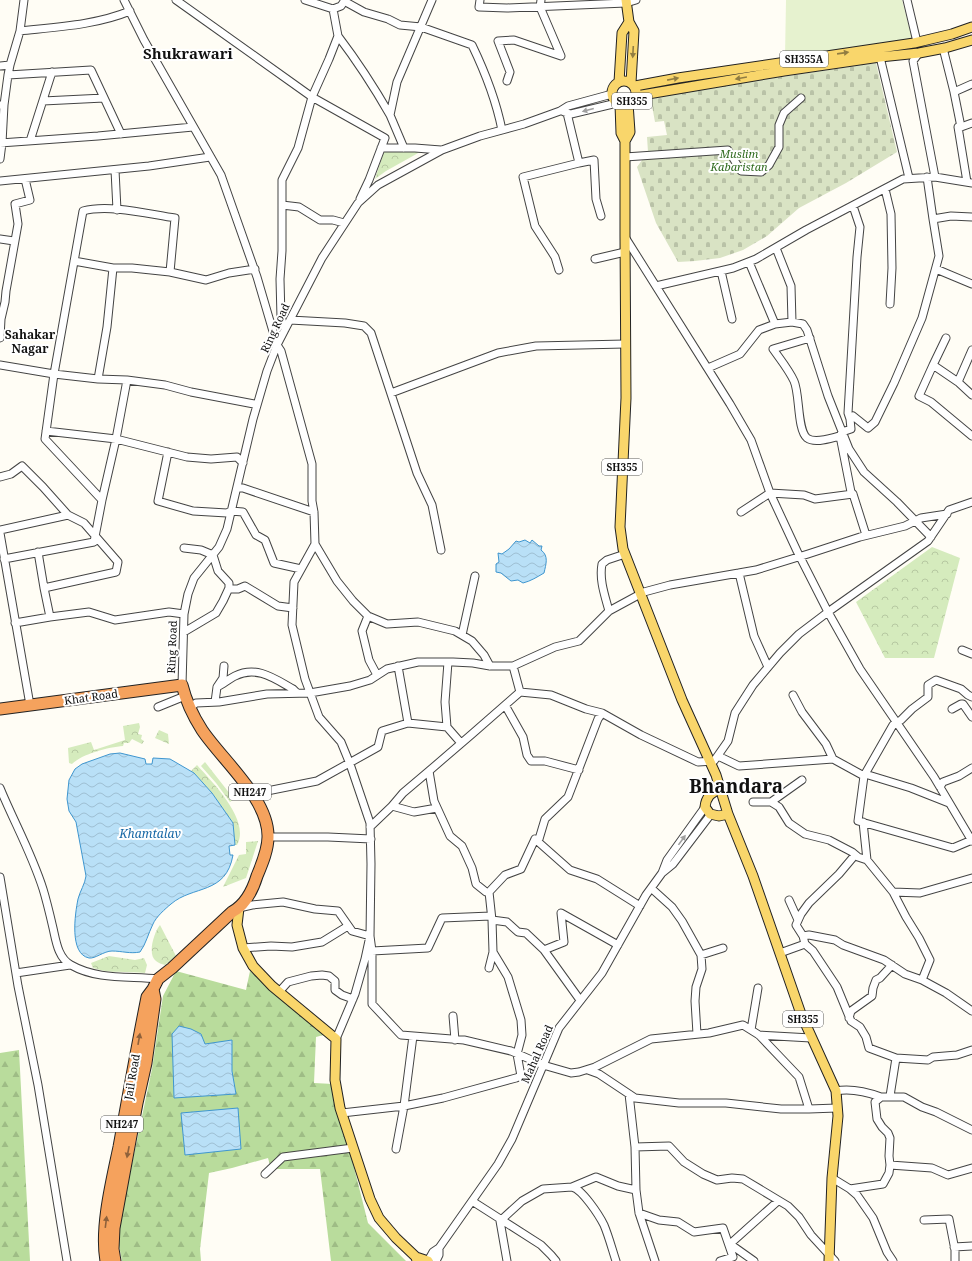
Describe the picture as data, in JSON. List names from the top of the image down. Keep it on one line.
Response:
{"streets":{"highway":["Khat Road","NH247","Jail Road"],"main road":["SH355A","SH355"],"street":["Ring Road","Mahal Road"]},"crossings":[["SH355A","SH355"],["SH355A","Ring Road"],["SH355","Ring Road"],["Ring Road","Khat Road"],["Ring Road","NH247"],["Khat Road","NH247"],["NH247","Jail Road"]],"districts":["Shukrawari","Sahakar Nagar","Bhandara"],"water":["Khamtalav"],"parks":["Muslim Kabaristan"]}
